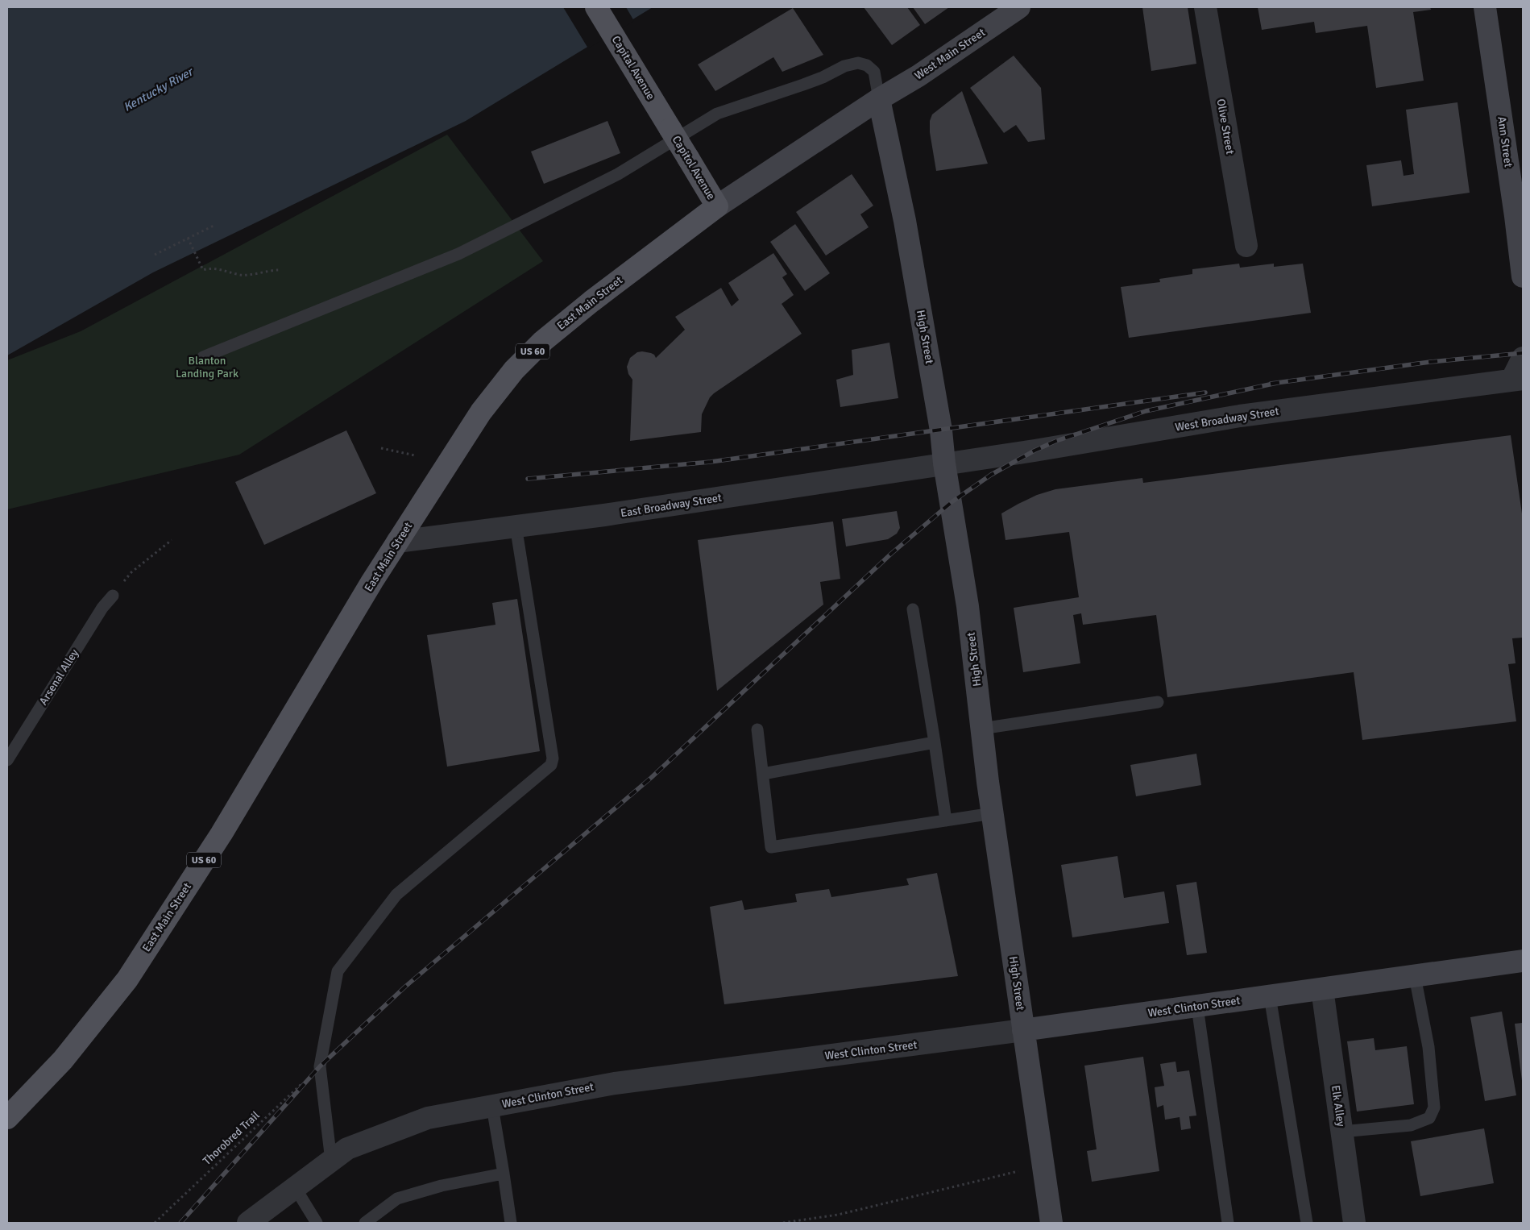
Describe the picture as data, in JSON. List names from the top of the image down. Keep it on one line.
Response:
{"streets":{"main road":["West Main Street","Capital Avenue","Ann Street","Capitol Avenue","East Main Street","High Street","US 60","West Clinton Street"],"street":["Olive Street","West Broadway Street","East Broadway Street","Elk Alley"],"lane":["Arsenal Alley"],"path":["Thorobred Trail"]},"crossings":[["West Main Street","East Main Street"],["West Main Street","High Street"],["Capital Avenue","Capitol Avenue"],["Capitol Avenue","East Main Street"],["East Main Street","High Street"],["East Main Street","East Broadway Street"],["High Street","West Broadway Street"],["High Street","East Broadway Street"],["High Street","West Clinton Street"],["West Broadway Street","East Broadway Street"],["West Clinton Street","Elk Alley"]],"water":["Kentucky River"],"parks":["Blanton Landing Park"]}
